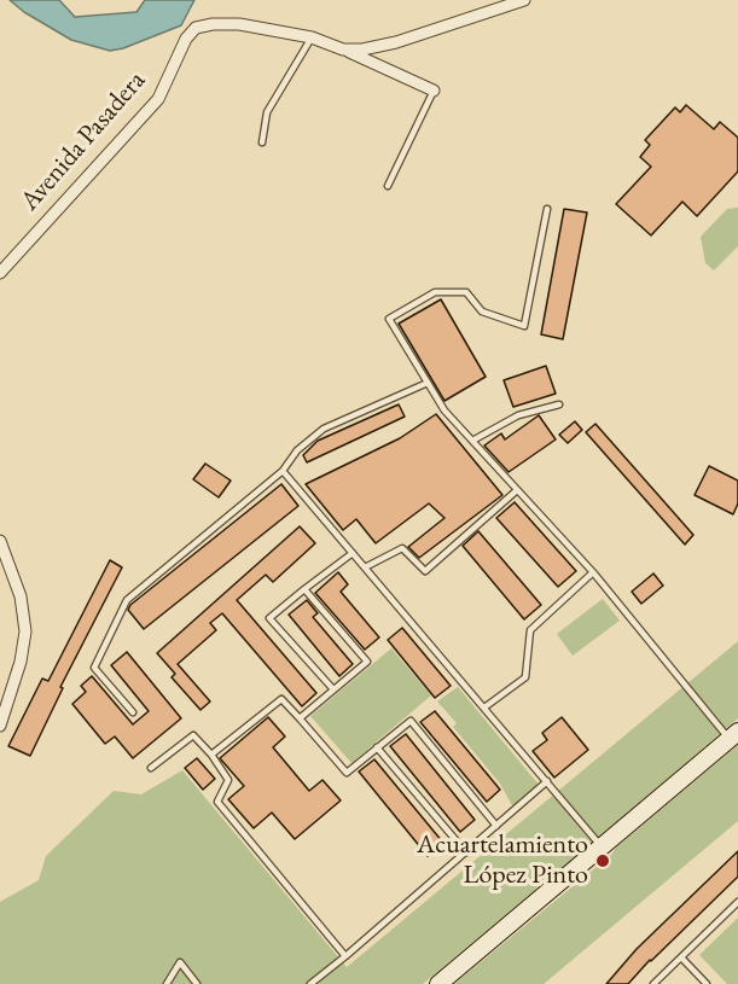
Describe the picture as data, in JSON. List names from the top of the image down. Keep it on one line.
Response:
{"streets":{"street":["Avenida Pasadera"]},"places":["Acuartelamiento López Pinto"]}
